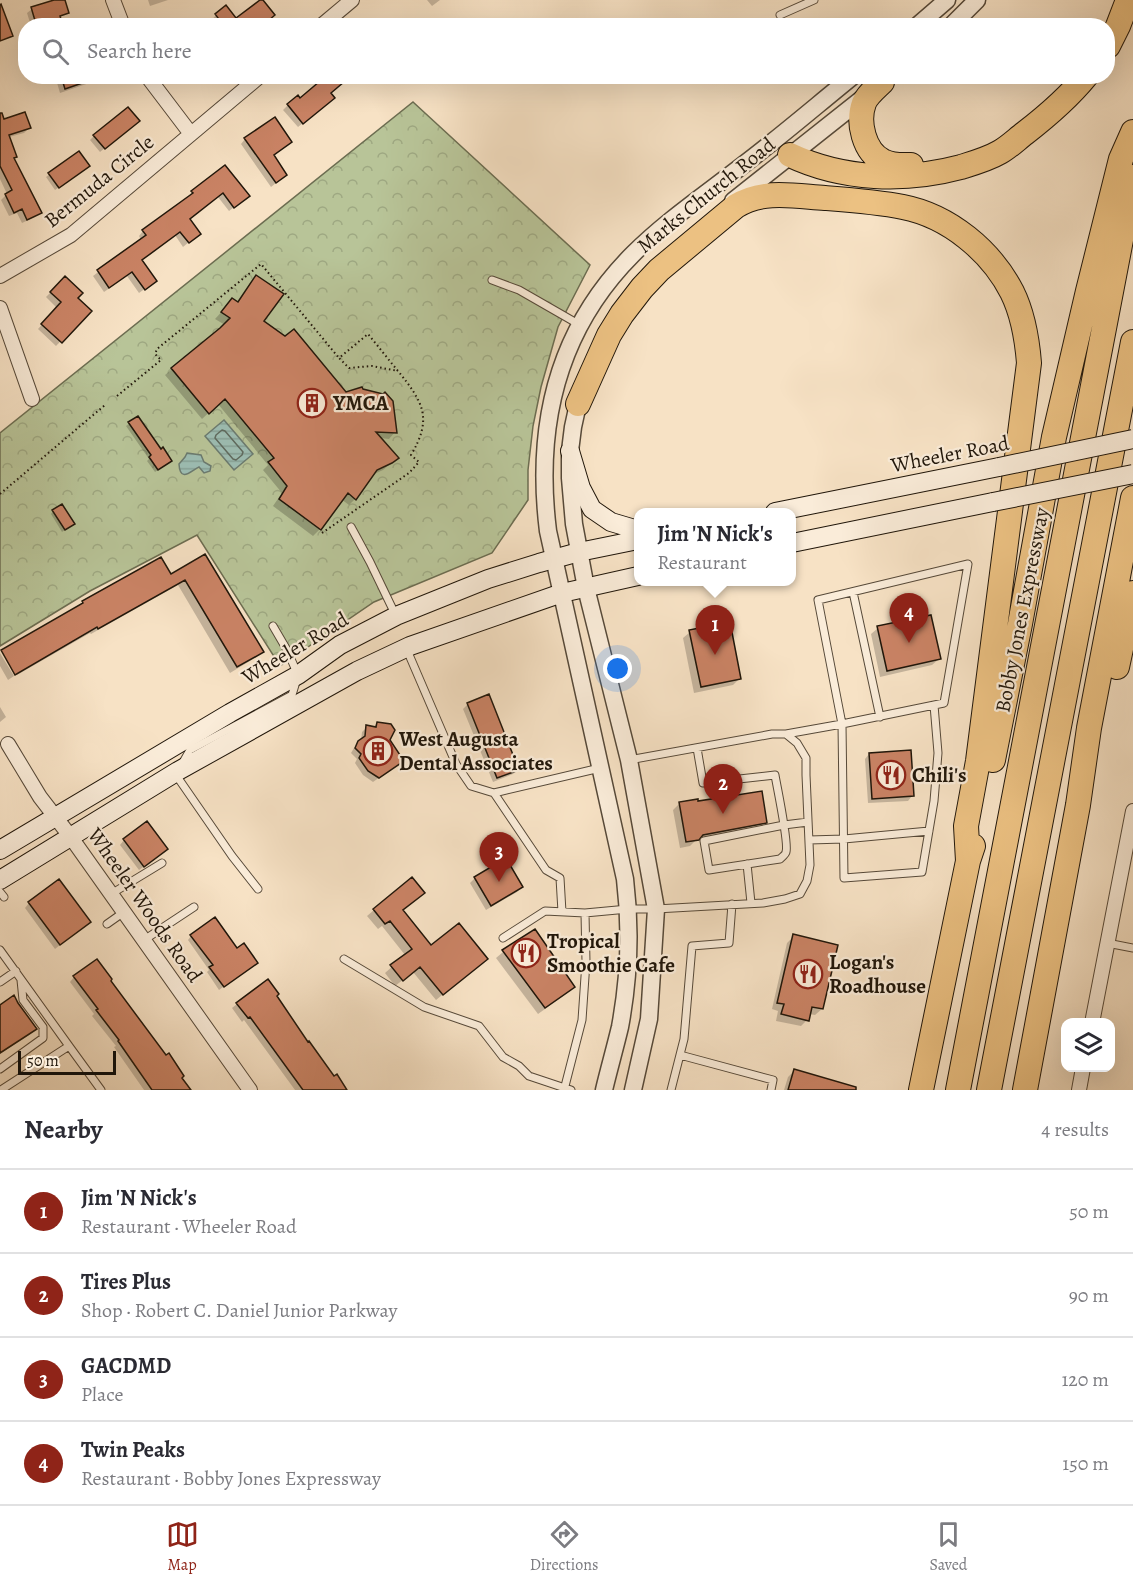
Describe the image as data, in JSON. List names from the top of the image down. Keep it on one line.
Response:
{"streets":{"highway":["Bobby Jones Expressway"],"main road":["Wheeler Road"],"street":["Bermuda Circle","Marks Church Road","Wheeler Woods Road"]},"crossings":[["Marks Church Road","Wheeler Road"],["Wheeler Road","Wheeler Woods Road"]],"places":{"building":["YMCA","West Augusta Dental Associates"],"restaurant":["Chili's","Tropical Smoothie Cafe","Logan's Roadhouse"]},"scale_bar":"50 m","page":{"search":"Search here","popup":["Jim 'N Nick's","Restaurant"],"pins":["4","1","2","3"],"scale":"50 m","heading":["Nearby","4 results"],"list":[{"mark":"1","name":"Jim 'N Nick's","note":"Restaurant · Wheeler Road","value":"50 m"},{"mark":"2","name":"Tires Plus","note":"Shop · Robert C. Daniel Junior Parkway","value":"90 m"},{"mark":"3","name":"GACDMD","note":"Place","value":"120 m"},{"mark":"4","name":"Twin Peaks","note":"Restaurant · Bobby Jones Expressway","value":"150 m"}],"nav":["Map","Directions","Saved"]}}
